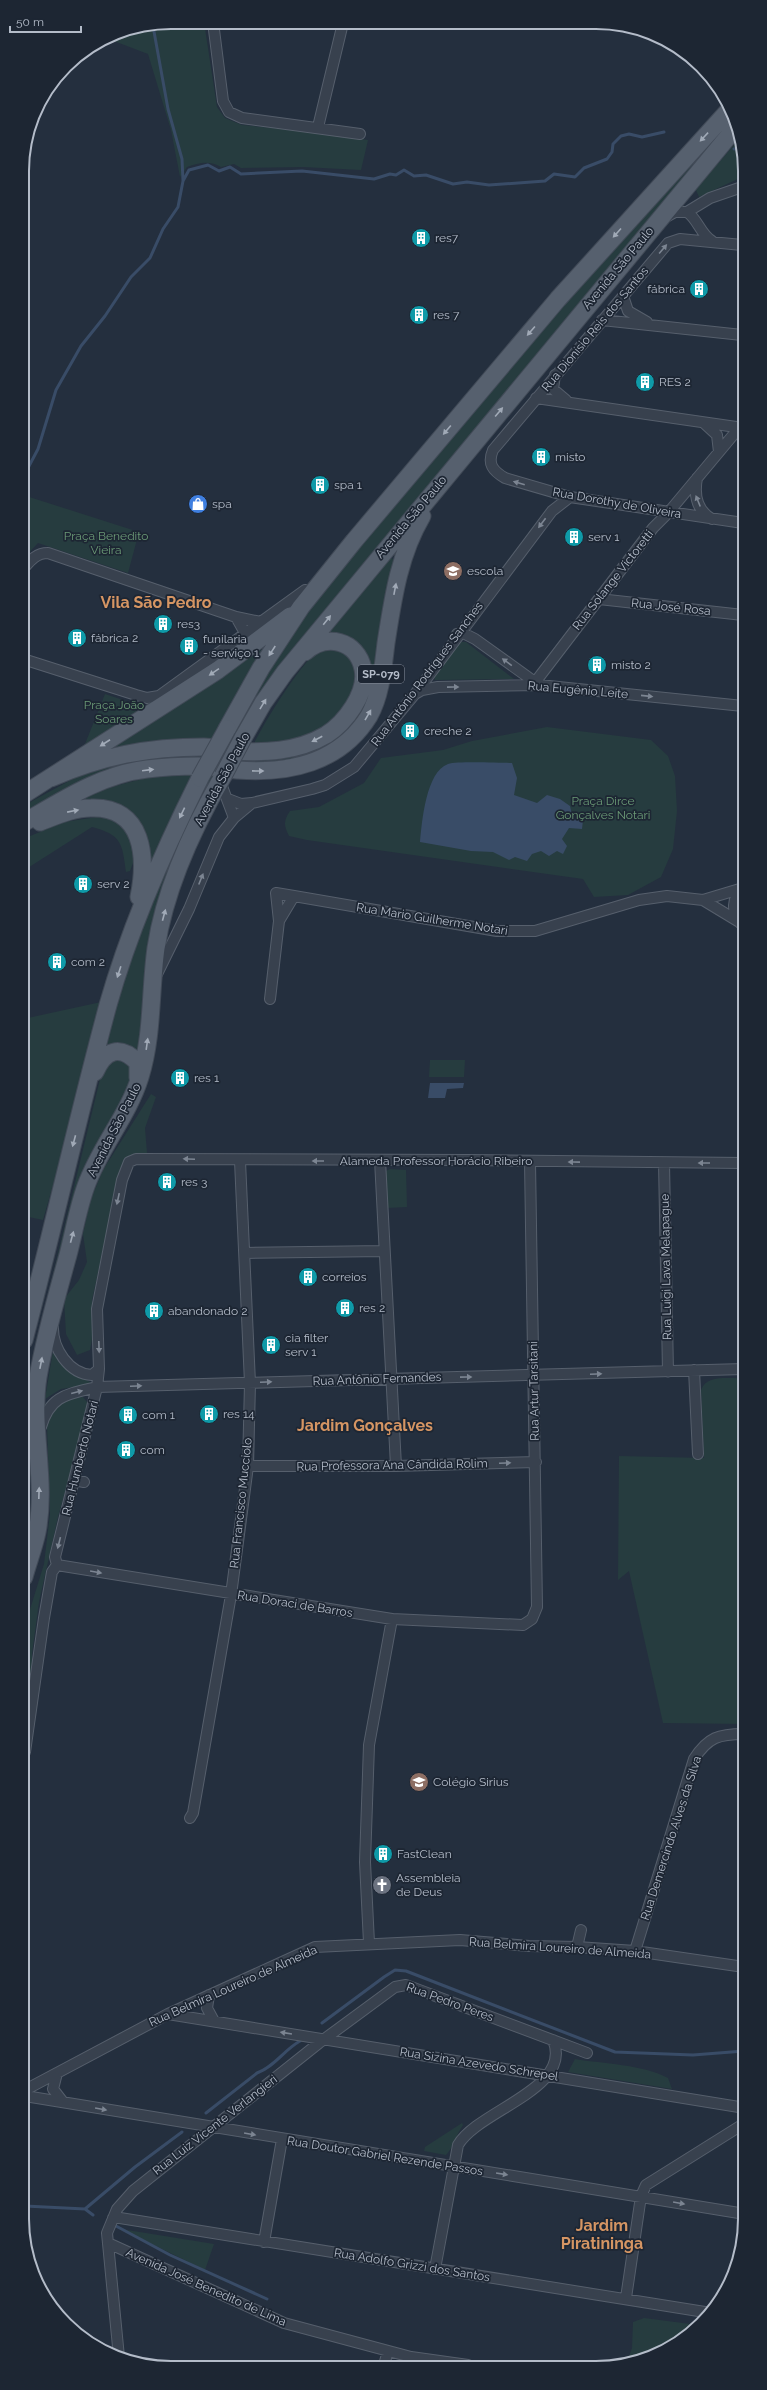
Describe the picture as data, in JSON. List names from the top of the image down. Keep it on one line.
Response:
{"streets":{"main road":["Avenida São Paulo","SP-079"],"street":["Rua Dionísio Reis dos Santos","Rua Dorothy de Oliveira","Rua Solange Victoretti","Rua José Rosa","Rua Antônio Rodrigues Sanches","Rua Eugênio Leite","Rua Mario Guilherme Notari","Alameda Professor Horácio Ribeiro","Rua Luigi Lava Melapague","Rua Antônio Fernandes","Rua Artur Tarsitani","Rua Humberto Notari","Rua Professora Ana Cândida Rolim","Rua Francisco Mucciolo","Rua Doraci de Barros","Rua Demercindo Alves da Silva","Rua Belmira Loureiro de Almeida","Rua Pedro Peres","Rua Sizina Azevedo Schrepel","Rua Luiz Vicente Verlangieri","Rua Doutor Gabriel Rezende Passos","Rua Adolfo Grizzi dos Santos","Avenida José Benedito de Lima"]},"crossings":[["Avenida São Paulo","SP-079"],["Avenida São Paulo","Rua Antônio Rodrigues Sanches"],["Avenida São Paulo","Rua Antônio Fernandes"],["Rua Dionísio Reis dos Santos","Rua Dorothy de Oliveira"],["Rua Dorothy de Oliveira","Rua Solange Victoretti"],["Rua Dorothy de Oliveira","Rua Antônio Rodrigues Sanches"],["Rua Solange Victoretti","Rua José Rosa"],["Rua Solange Victoretti","Rua Eugênio Leite"],["Rua Antônio Rodrigues Sanches","Rua Eugênio Leite"],["Alameda Professor Horácio Ribeiro","Rua Luigi Lava Melapague"],["Alameda Professor Horácio Ribeiro","Rua Artur Tarsitani"],["Alameda Professor Horácio Ribeiro","Rua Humberto Notari"],["Alameda Professor Horácio Ribeiro","Rua Francisco Mucciolo"],["Rua Luigi Lava Melapague","Rua Antônio Fernandes"],["Rua Antônio Fernandes","Rua Artur Tarsitani"],["Rua Antônio Fernandes","Rua Humberto Notari"],["Rua Antônio Fernandes","Rua Francisco Mucciolo"],["Rua Artur Tarsitani","Rua Professora Ana Cândida Rolim"],["Rua Artur Tarsitani","Rua Doraci de Barros"],["Rua Humberto Notari","Rua Doraci de Barros"],["Rua Professora Ana Cândida Rolim","Rua Francisco Mucciolo"],["Rua Francisco Mucciolo","Rua Doraci de Barros"],["Rua Demercindo Alves da Silva","Rua Belmira Loureiro de Almeida"],["Rua Belmira Loureiro de Almeida","Rua Sizina Azevedo Schrepel"],["Rua Pedro Peres","Rua Sizina Azevedo Schrepel"],["Rua Pedro Peres","Rua Luiz Vicente Verlangieri"],["Rua Sizina Azevedo Schrepel","Rua Luiz Vicente Verlangieri"],["Rua Luiz Vicente Verlangieri","Rua Doutor Gabriel Rezende Passos"],["Rua Luiz Vicente Verlangieri","Rua Adolfo Grizzi dos Santos"],["Rua Luiz Vicente Verlangieri","Avenida José Benedito de Lima"]],"one_way":["Rua Eugênio Leite","Alameda Professor Horácio Ribeiro","Rua Antônio Fernandes","Rua Humberto Notari","Rua Professora Ana Cândida Rolim","Rua Doraci de Barros","Rua Doutor Gabriel Rezende Passos"],"districts":["Vila São Pedro","Jardim Gonçalves","Jardim Piratininga"],"parks":["Praça Benedito Vieira","Praça João Soares","Praça Dirce Gonçalves Notari"],"places":{"building":["res7","fábrica","res 7","RES 2","misto","spa 1","serv 1","res3","fábrica 2","funilaria - serviço 1","misto 2","creche 2","serv 2","com 2","res 1","res 3","correios","res 2","abandonado 2","cia filter serv 1","res 14","com 1","com","FastClean"],"shop":["spa"],"school or university":["escola","Colégio Sirius"],"church":["Assembleia de Deus"]},"scale_bar":"50 m"}
